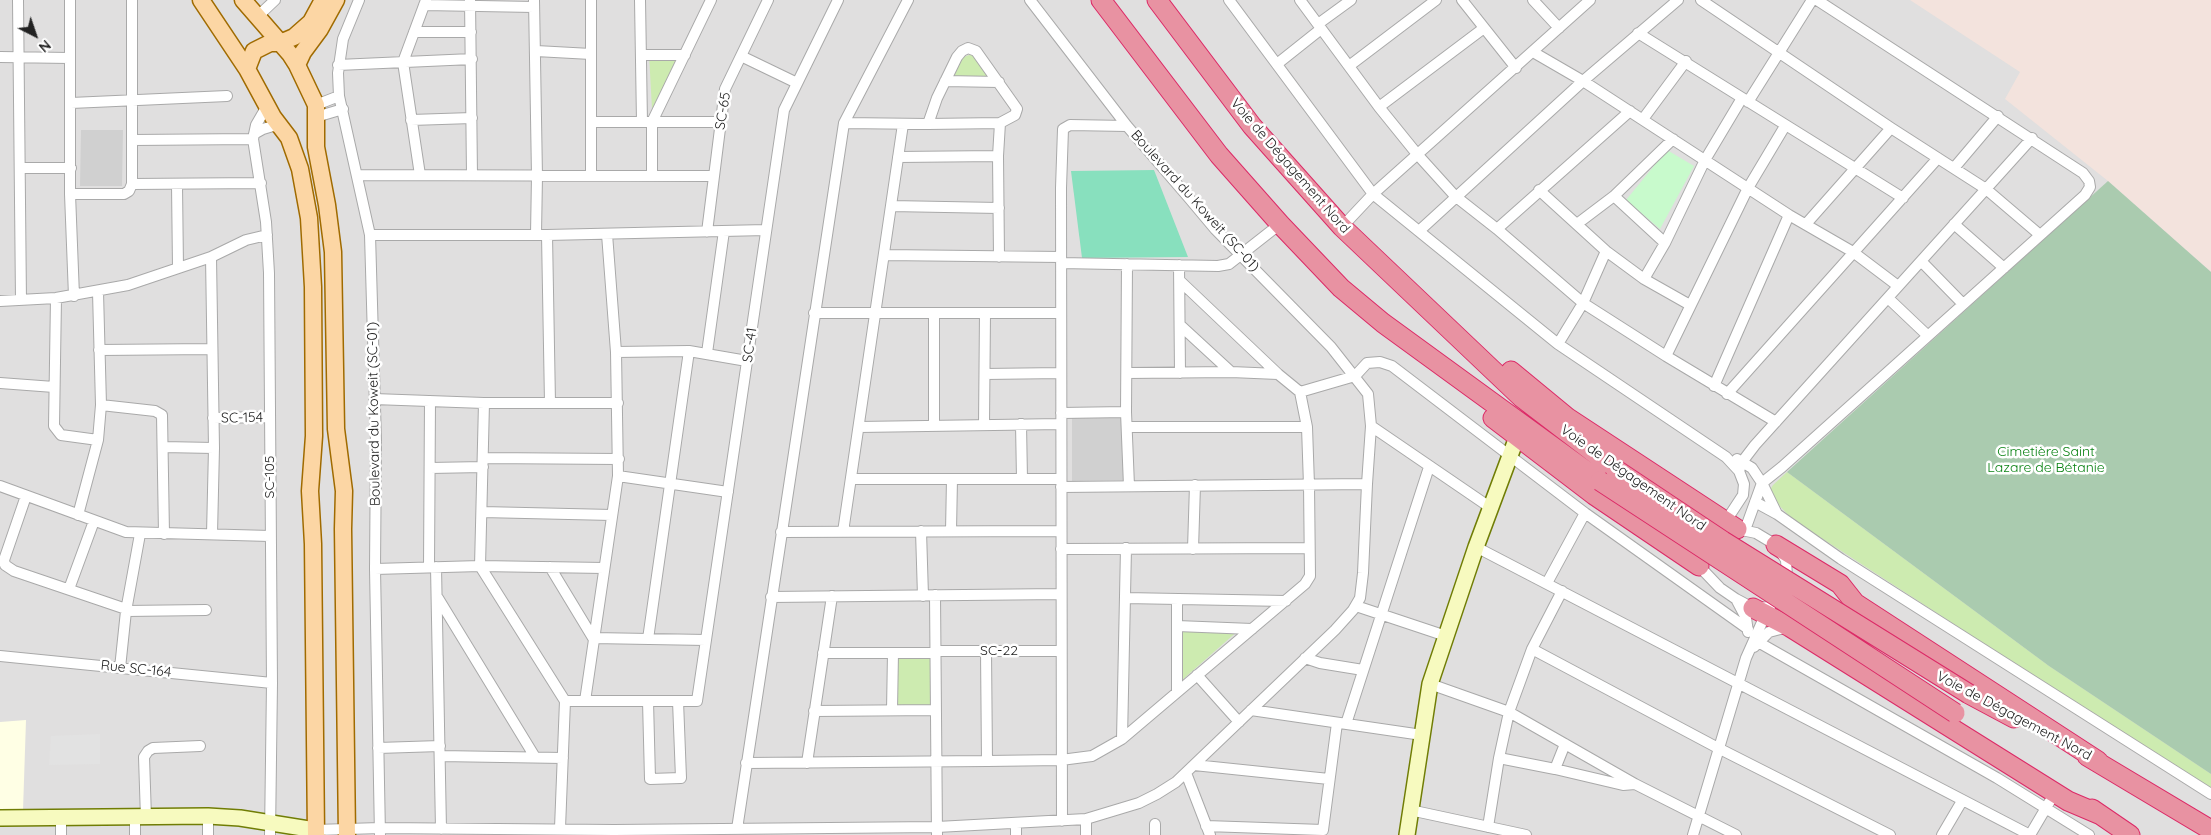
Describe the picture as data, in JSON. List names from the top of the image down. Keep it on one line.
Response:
{"streets":{"highway":["Voie de Dégagement Nord"],"street":["SC-65","Boulevard du Koweit (SC-01)","SC-41","SC-154","SC-105","SC-22","Rue SC-164"]},"crossings":[["SC-154","SC-105"],["SC-105","Rue SC-164"]],"parks":["Cimetière Saint Lazare de Bétanie"],"north":"bottom right"}
